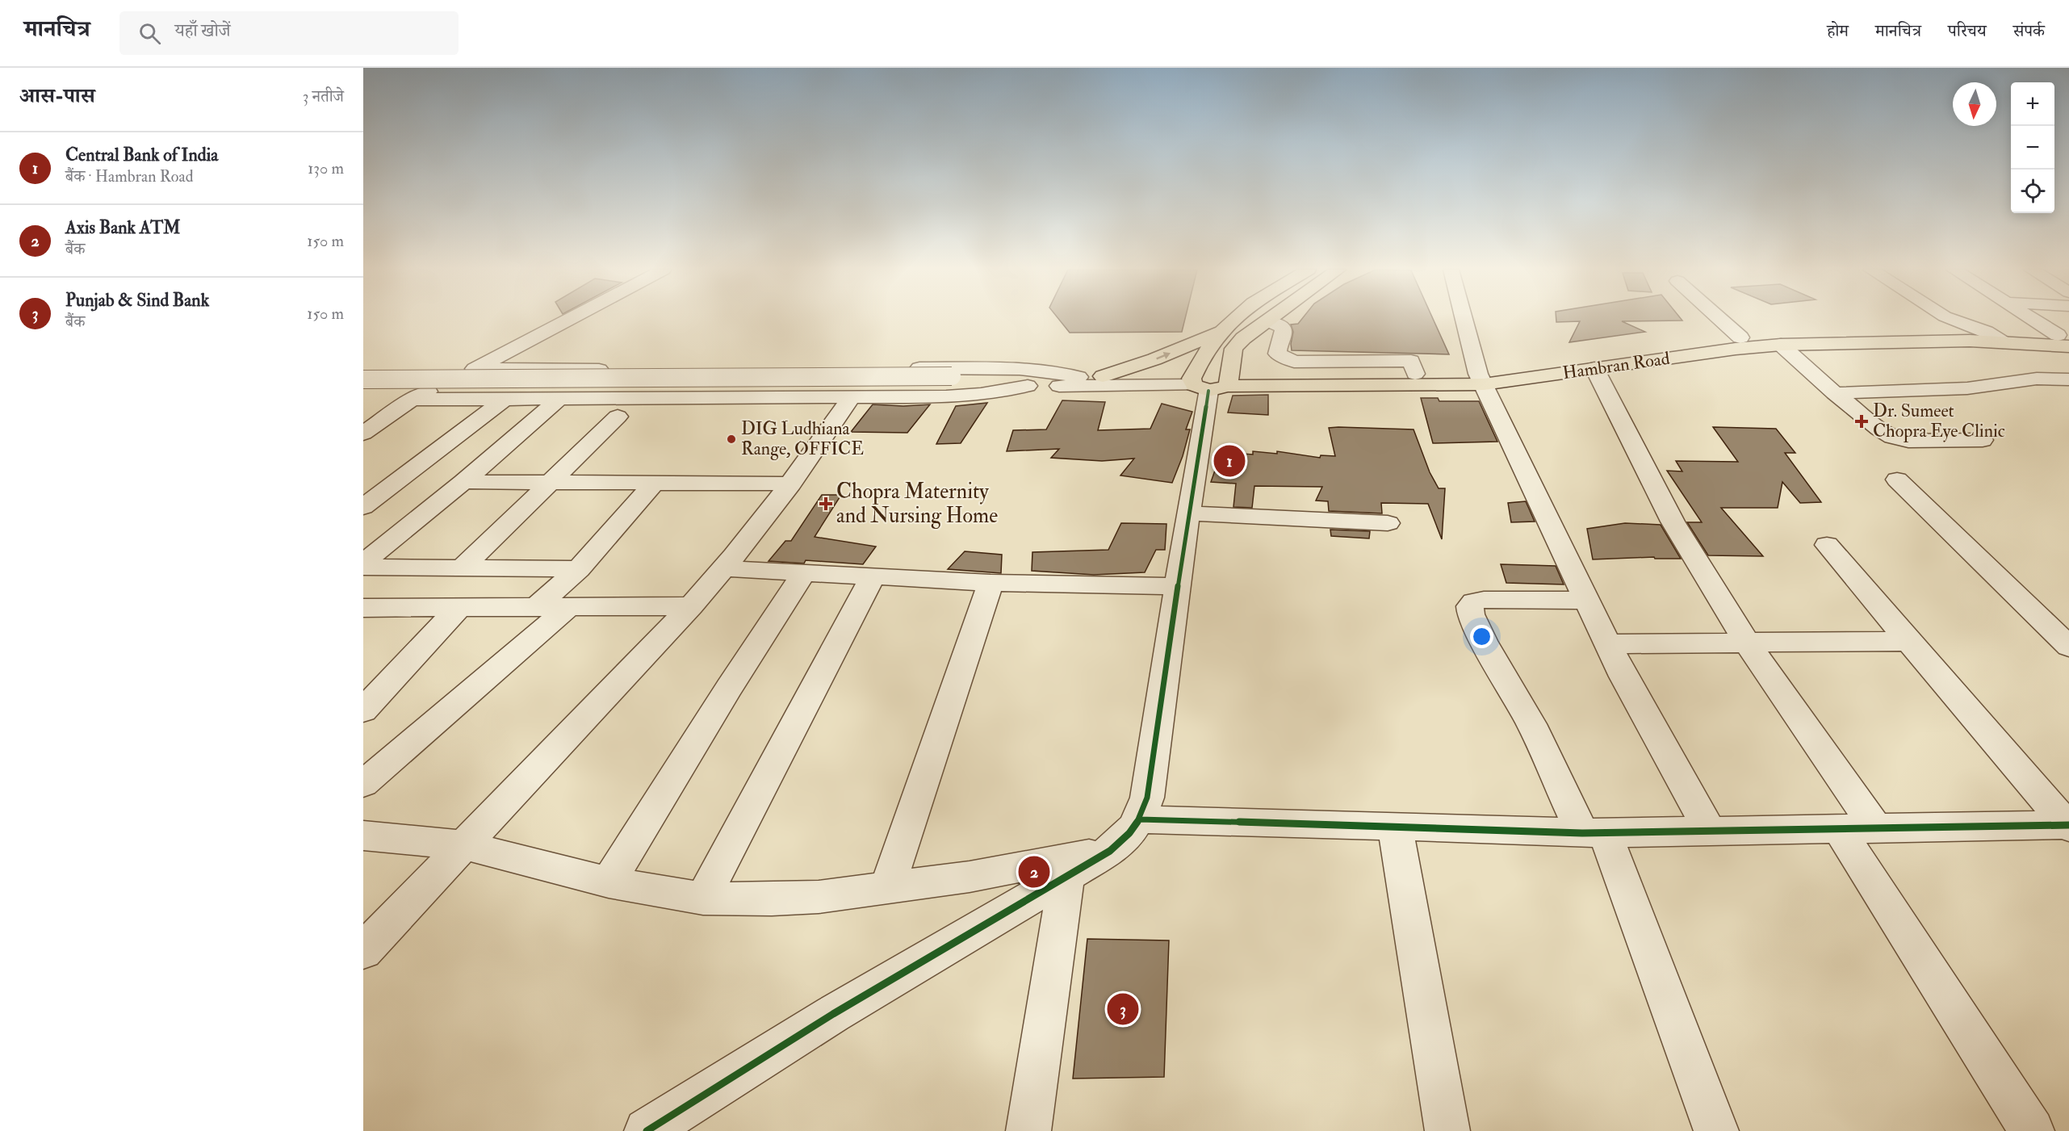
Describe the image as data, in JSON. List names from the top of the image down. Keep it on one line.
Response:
{"streets":{"main road":["Hambran Road"]},"places":{"health":["Dr. Sumeet Chopra Eye Clinic","Chopra Maternity and Nursing Home"],"other":["DIG Ludhiana Range, OFFICE"]},"north":"bottom","page":{"header":"मानचित्र","search":"यहाँ खोजें","nav":["होम","मानचित्र","परिचय","संपर्क"],"heading":["आस-पास","3 नतीजे"],"map_buttons":["+","−"],"list":[{"mark":"1","name":"Central Bank of India","note":"बैंक · Hambran Road","value":"130 m"},{"mark":"2","name":"Axis Bank ATM","note":"बैंक","value":"150 m"},{"mark":"3","name":"Punjab & Sind Bank","note":"बैंक","value":"150 m"}],"pins":["1","2","3"]}}
